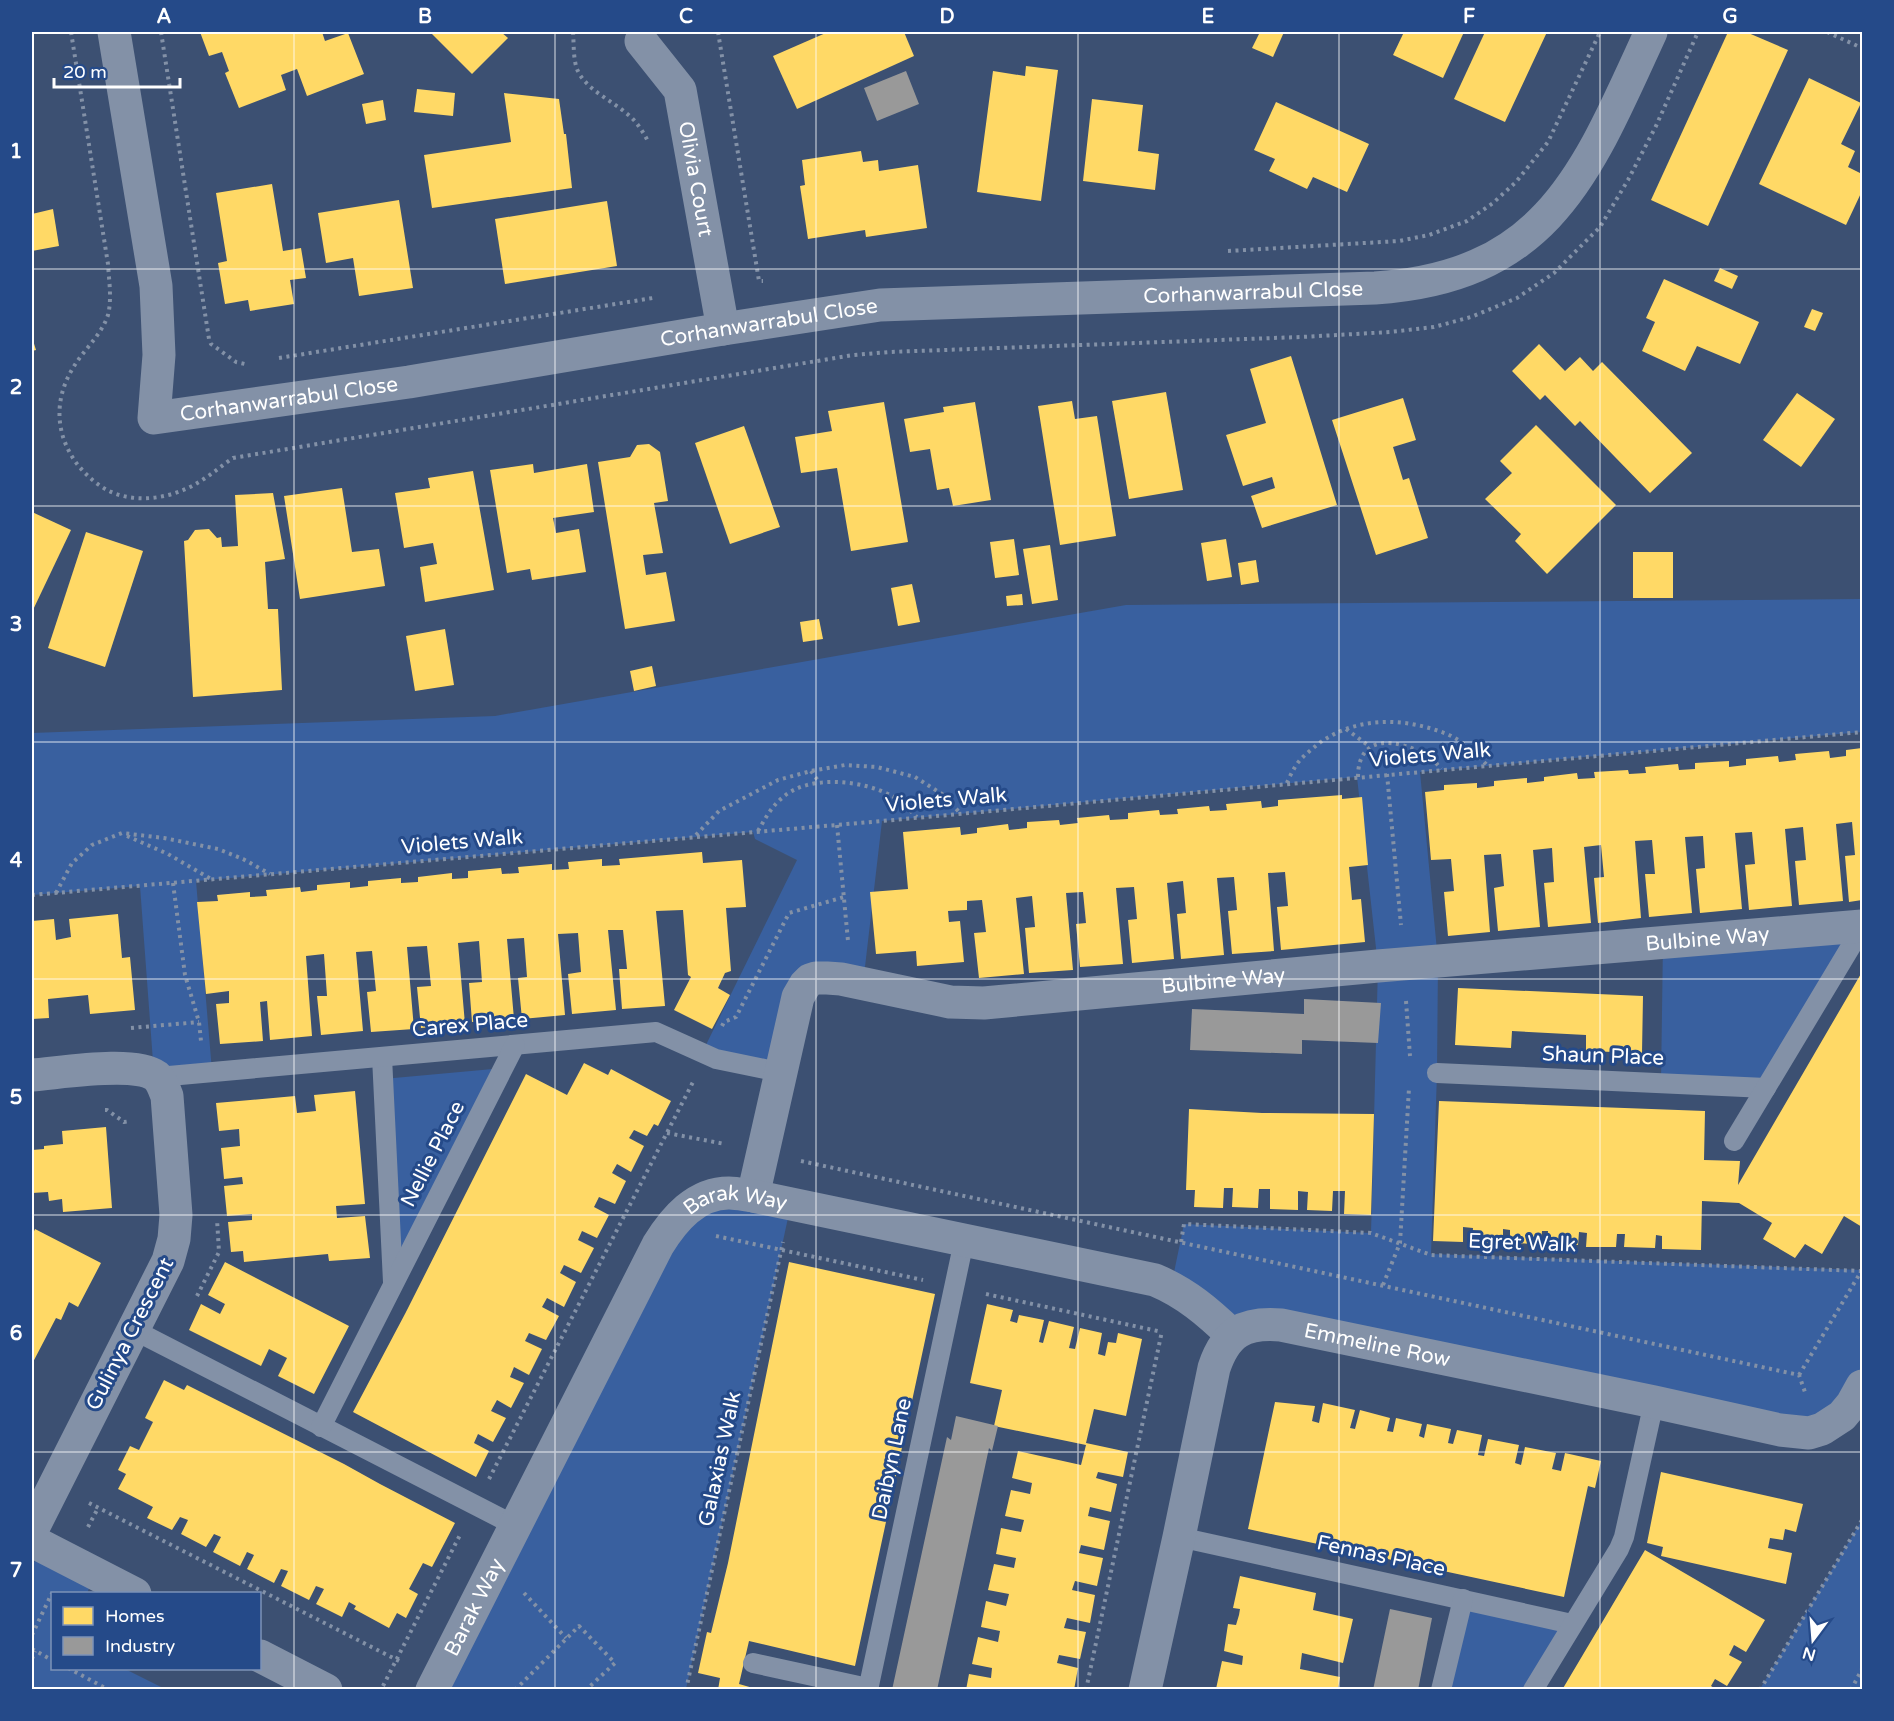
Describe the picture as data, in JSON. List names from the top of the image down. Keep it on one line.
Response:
{"streets":{"street":["Olivia Court","Corhanwarrabul Close","Bulbine Way","Barak Way","Gulinya Crescent","Emmeline Row"],"lane":["Carex Place","Shaun Place","Nellie Place","Daibyn Lane","Fennas Place"],"path":["Violets Walk","Egret Walk","Galaxias Walk"]},"crossings":[["Olivia Court","Corhanwarrabul Close"],["Bulbine Way","Carex Place"],["Bulbine Way","Barak Way"],["Carex Place","Nellie Place"],["Carex Place","Gulinya Crescent"],["Barak Way","Emmeline Row"],["Barak Way","Daibyn Lane"]],"legend":["Homes","Industry"],"scale_bar":"20 m","north":"bottom","grid":{"columns":["A","B","C","D","E","F","G"],"rows":["1","2","3","4","5","6","7"]}}
